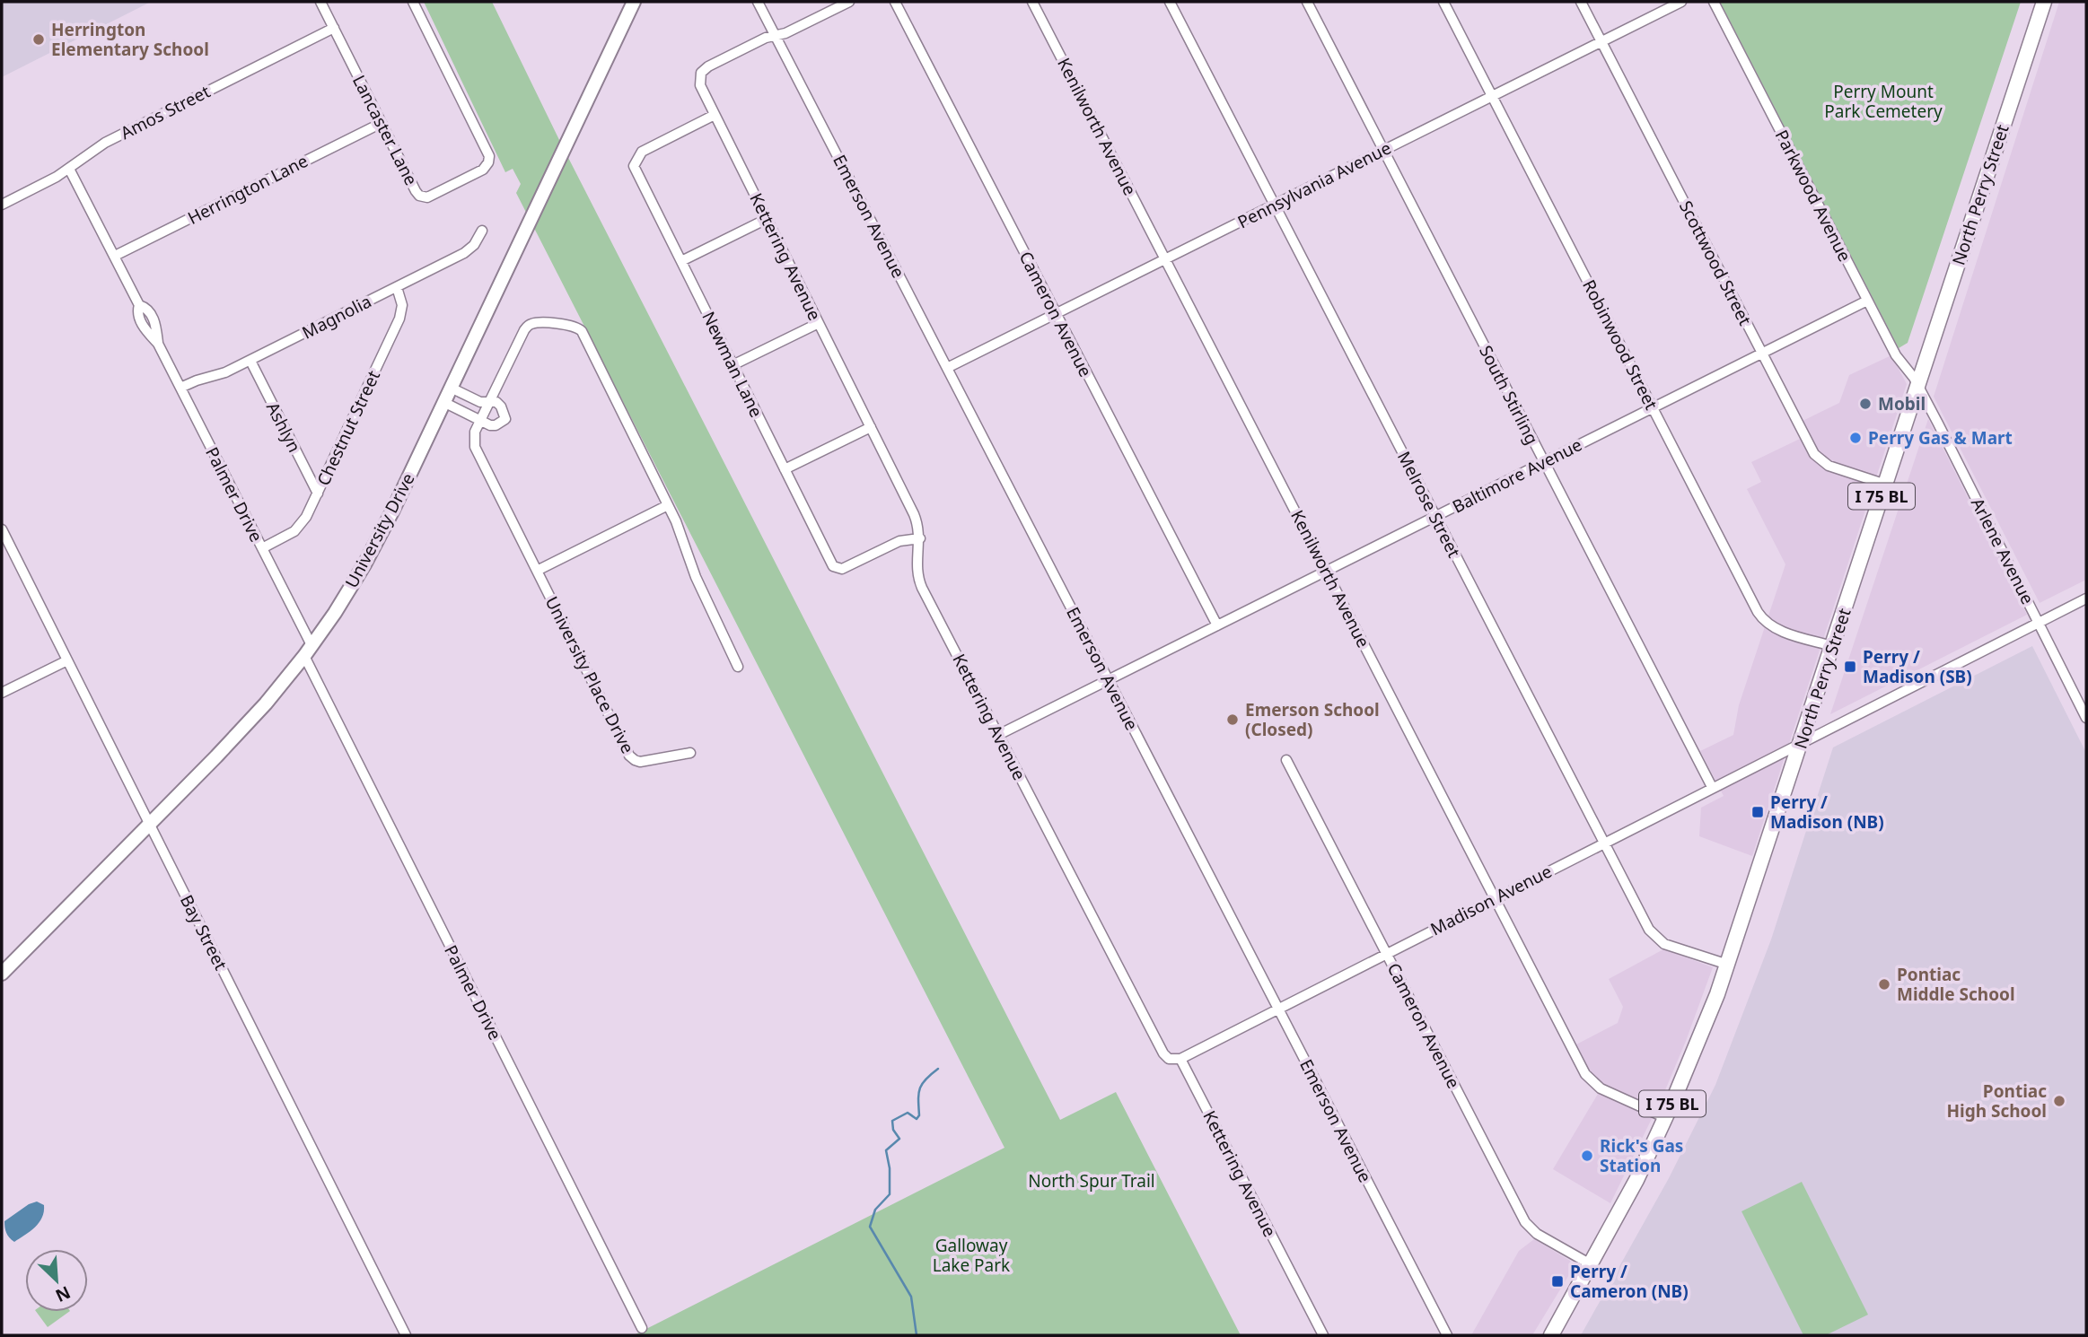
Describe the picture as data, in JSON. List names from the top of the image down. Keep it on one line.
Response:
{"streets":{"main road":["North Perry Street","I 75 BL","University Drive"],"street":["Amos Street","Kenilworth Avenue","Lancaster Lane","Pennsylvania Avenue","Herrington Lane","Parkwood Avenue","Emerson Avenue","Kettering Avenue","Scottwood Street","Cameron Avenue","Magnolia","Robinwood Street","Newman Lane","South Stirling","Ashlyn","Chestnut Street","Baltimore Avenue","Palmer Drive","Melrose Street","Arlene Avenue","University Place Drive","Madison Avenue","Bay Street"]},"crossings":[["Amos Street","Lancaster Lane"],["Amos Street","Palmer Drive"],["Kenilworth Avenue","Pennsylvania Avenue"],["Kenilworth Avenue","North Perry Street"],["Kenilworth Avenue","Baltimore Avenue"],["Kenilworth Avenue","Madison Avenue"],["Lancaster Lane","Herrington Lane"],["Pennsylvania Avenue","Emerson Avenue"],["Pennsylvania Avenue","Scottwood Street"],["Pennsylvania Avenue","Cameron Avenue"],["Pennsylvania Avenue","Robinwood Street"],["Pennsylvania Avenue","South Stirling"],["Pennsylvania Avenue","Melrose Street"],["Herrington Lane","Palmer Drive"],["North Perry Street","Parkwood Avenue"],["North Perry Street","Scottwood Street"],["North Perry Street","Cameron Avenue"],["North Perry Street","Robinwood Street"],["North Perry Street","Melrose Street"],["North Perry Street","Arlene Avenue"],["North Perry Street","Madison Avenue"],["Parkwood Avenue","Baltimore Avenue"],["Parkwood Avenue","Arlene Avenue"],["Emerson Avenue","Kettering Avenue"],["Emerson Avenue","Baltimore Avenue"],["Emerson Avenue","Madison Avenue"],["Kettering Avenue","Newman Lane"],["Kettering Avenue","Baltimore Avenue"],["Kettering Avenue","Madison Avenue"],["Scottwood Street","Baltimore Avenue"],["Cameron Avenue","Baltimore Avenue"],["Cameron Avenue","Madison Avenue"],["Magnolia","Ashlyn"],["Magnolia","Chestnut Street"],["Magnolia","Palmer Drive"],["Robinwood Street","Baltimore Avenue"],["South Stirling","Baltimore Avenue"],["South Stirling","Madison Avenue"],["Ashlyn","Chestnut Street"],["Chestnut Street","Palmer Drive"],["Baltimore Avenue","Melrose Street"],["Palmer Drive","University Drive"],["Melrose Street","Madison Avenue"],["University Drive","Bay Street"],["Arlene Avenue","Madison Avenue"]],"parks":["Perry Mount Park Cemetery","North Spur Trail","Galloway Lake Park"],"places":{"other":["Herrington Elementary School","Mobil","Perry Gas & Mart","Emerson School (Closed)","Pontiac Middle School","Pontiac High School","Rick's Gas Station"],"transit":["Perry / Madison (SB)","Perry / Madison (NB)","Perry / Cameron (NB)"]},"north":"bottom right"}
